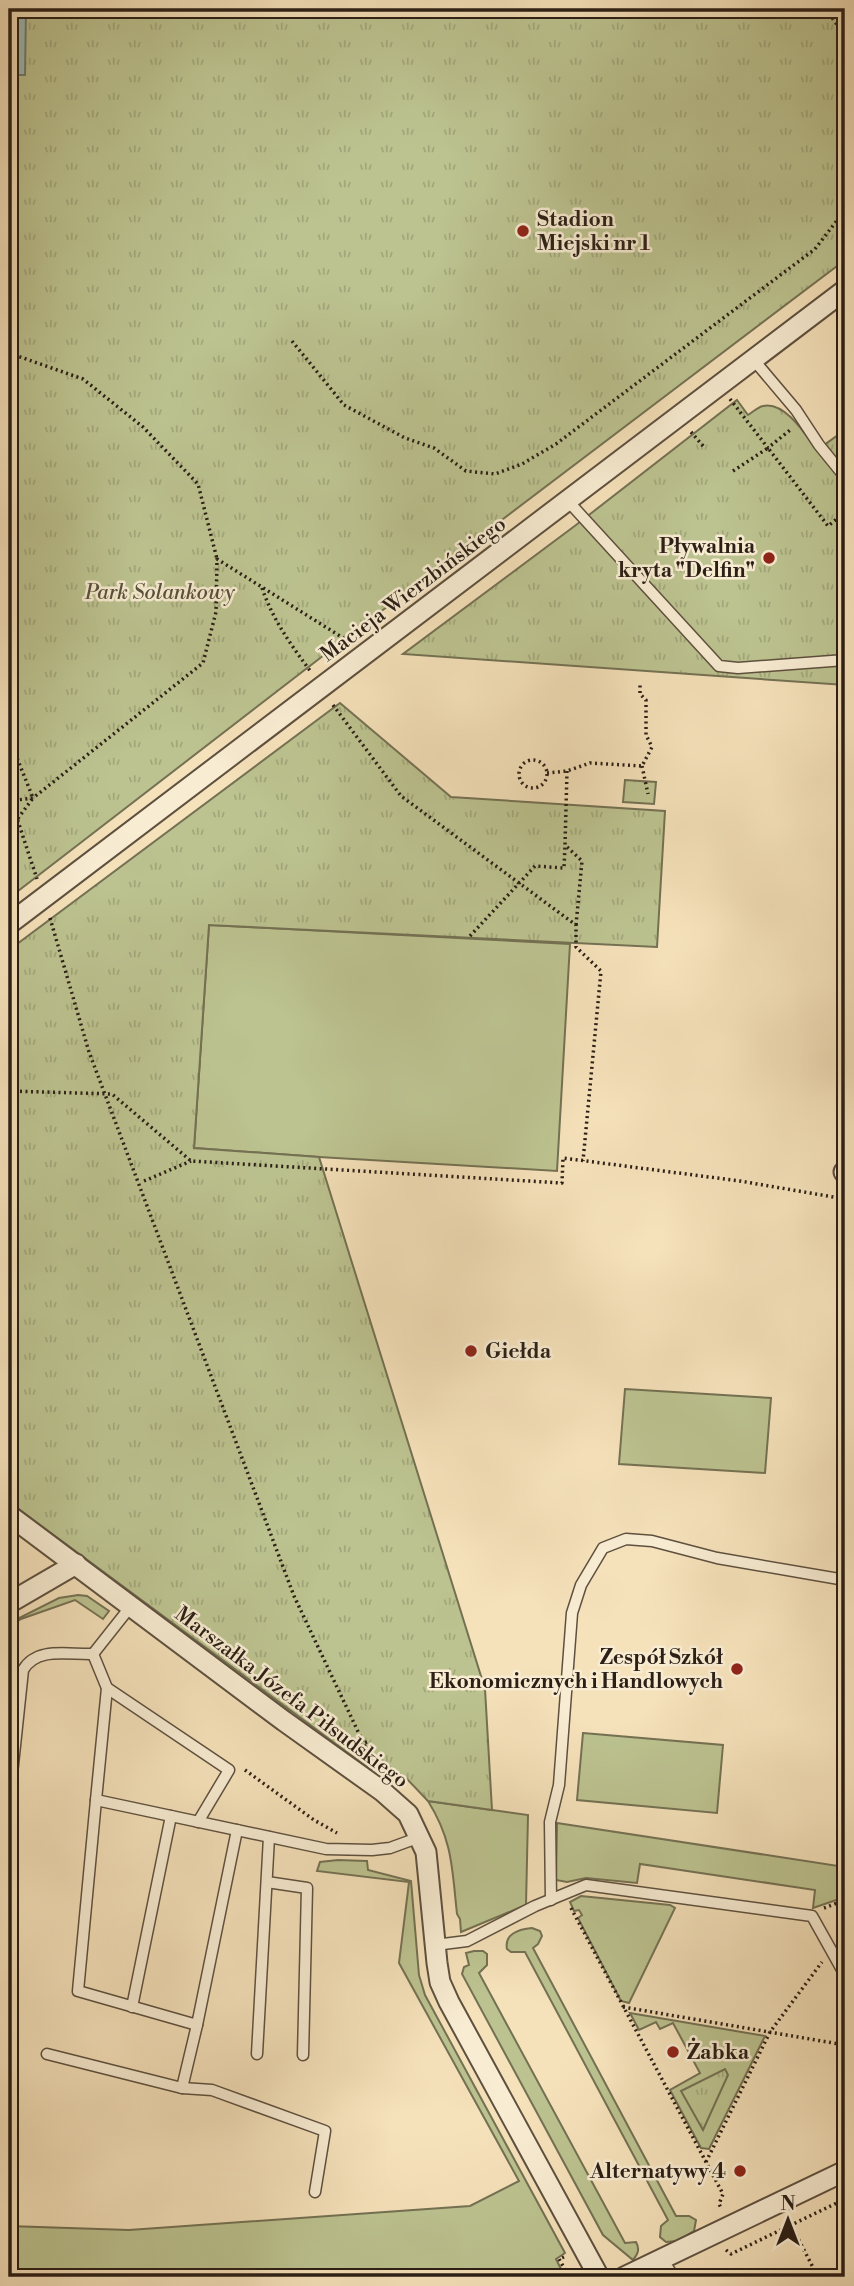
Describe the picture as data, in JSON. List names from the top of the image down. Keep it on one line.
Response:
{"streets":{"street":["Macieja Wierzbińskiego","Marszałka Józefa Piłsudskiego"]},"parks":["Park Solankowy"],"places":["Stadion Miejski nr 1","Pływalnia kryta \"Delfin\"","Giełda","Zespół Szkół Ekonomicznych i Handlowych","Żabka","Alternatywy 4"],"north":"top"}
